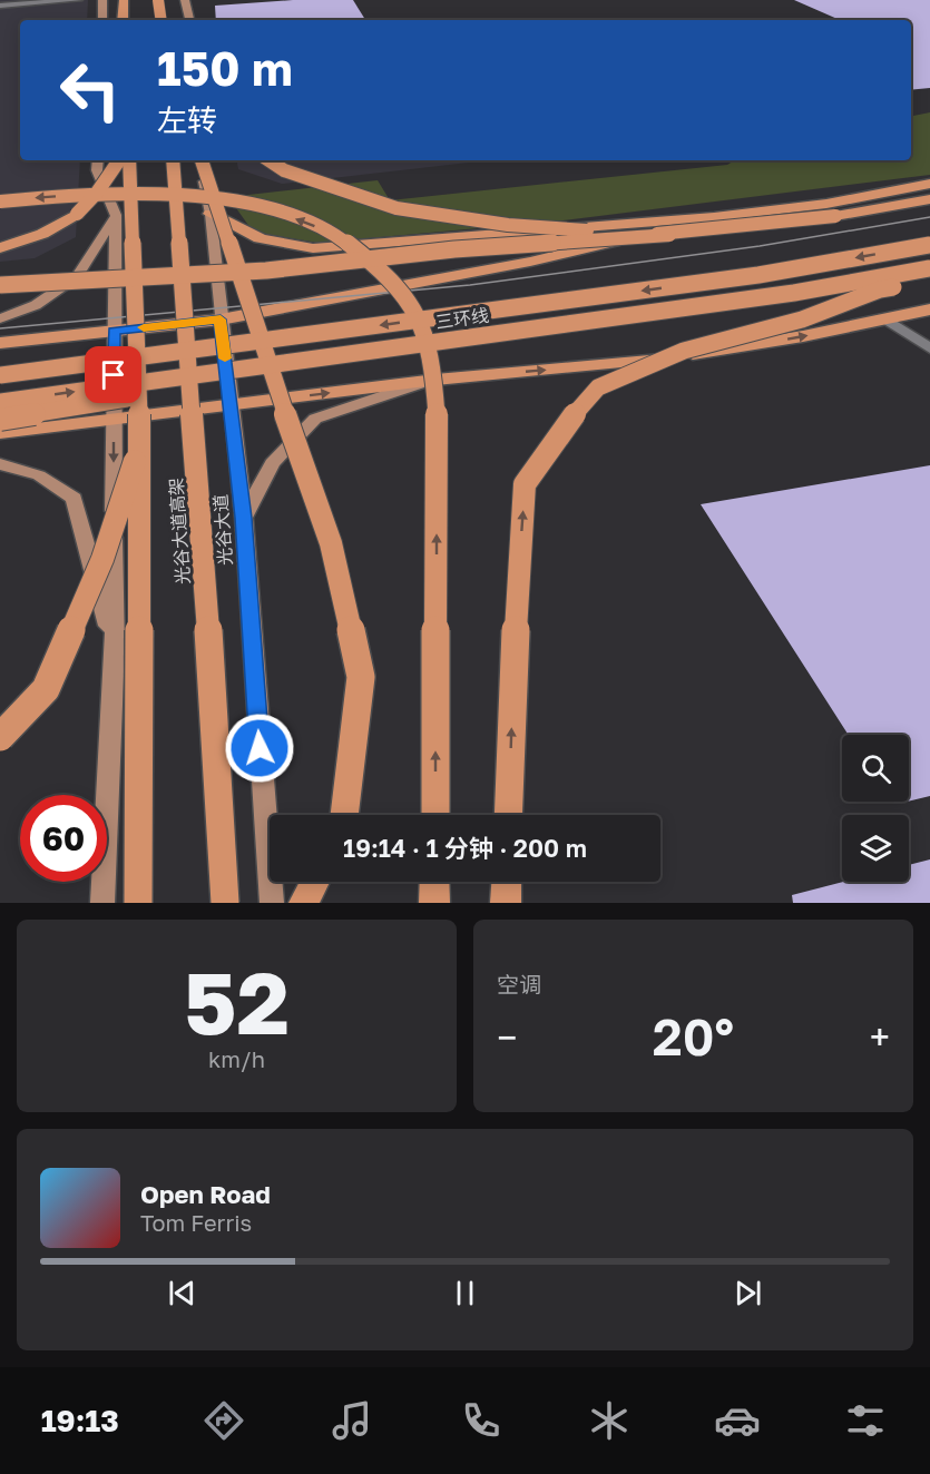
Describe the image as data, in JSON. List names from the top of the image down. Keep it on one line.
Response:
{"streets":{"highway":["三环线","光谷大道高架"],"main road":["光谷大道"]},"page":{"turn":["150 m","左转"],"limit":"60","trip":"19:14 · 1 分钟 · 200 m","tile":[["52","km/h"],"空调"],"heat":["−","20°","+"],"song":["Open Road","Tom Ferris"],"tabs":"19:13"}}
